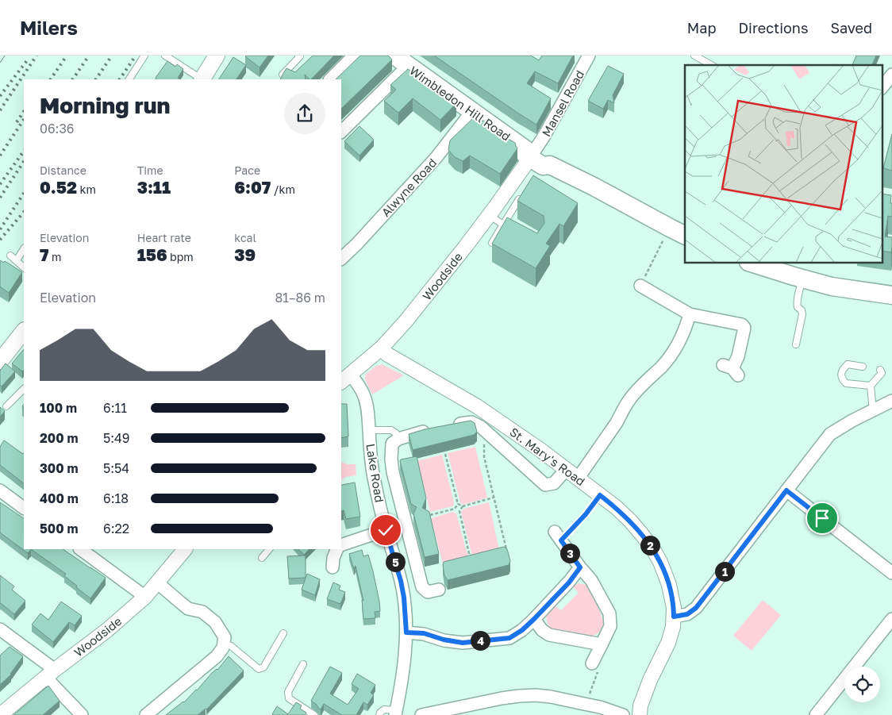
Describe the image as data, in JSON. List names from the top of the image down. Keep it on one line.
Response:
{"streets":{"main road":["Wimbledon Hill Road"],"street":["Mansel Road","Alwyne Road","Woodside","St. Mary's Road","Lake Road"]},"crossings":[["Wimbledon Hill Road","Mansel Road"],["Wimbledon Hill Road","Alwyne Road"],["Wimbledon Hill Road","Woodside"],["Mansel Road","Woodside"],["Woodside","St. Mary's Road"],["Woodside","Lake Road"]],"page":{"header":"Milers","nav":["Map","Directions","Saved"],"heading":["Morning run","06:36"],"stats":[["Distance","0.52 km"],["Time","3:11"],["Pace","6:07 /km"],["Elevation","7 m"],["Heart rate","156 bpm"],["kcal","39"]],"chart":["Elevation","81–86 m"],"list":[{"name":"100 m","note":"6:11"},{"name":"200 m","note":"5:49"},{"name":"300 m","note":"5:54"},{"name":"400 m","note":"6:18"},{"name":"500 m","note":"6:22"}],"pins":["2","3","5","1","4"]}}
